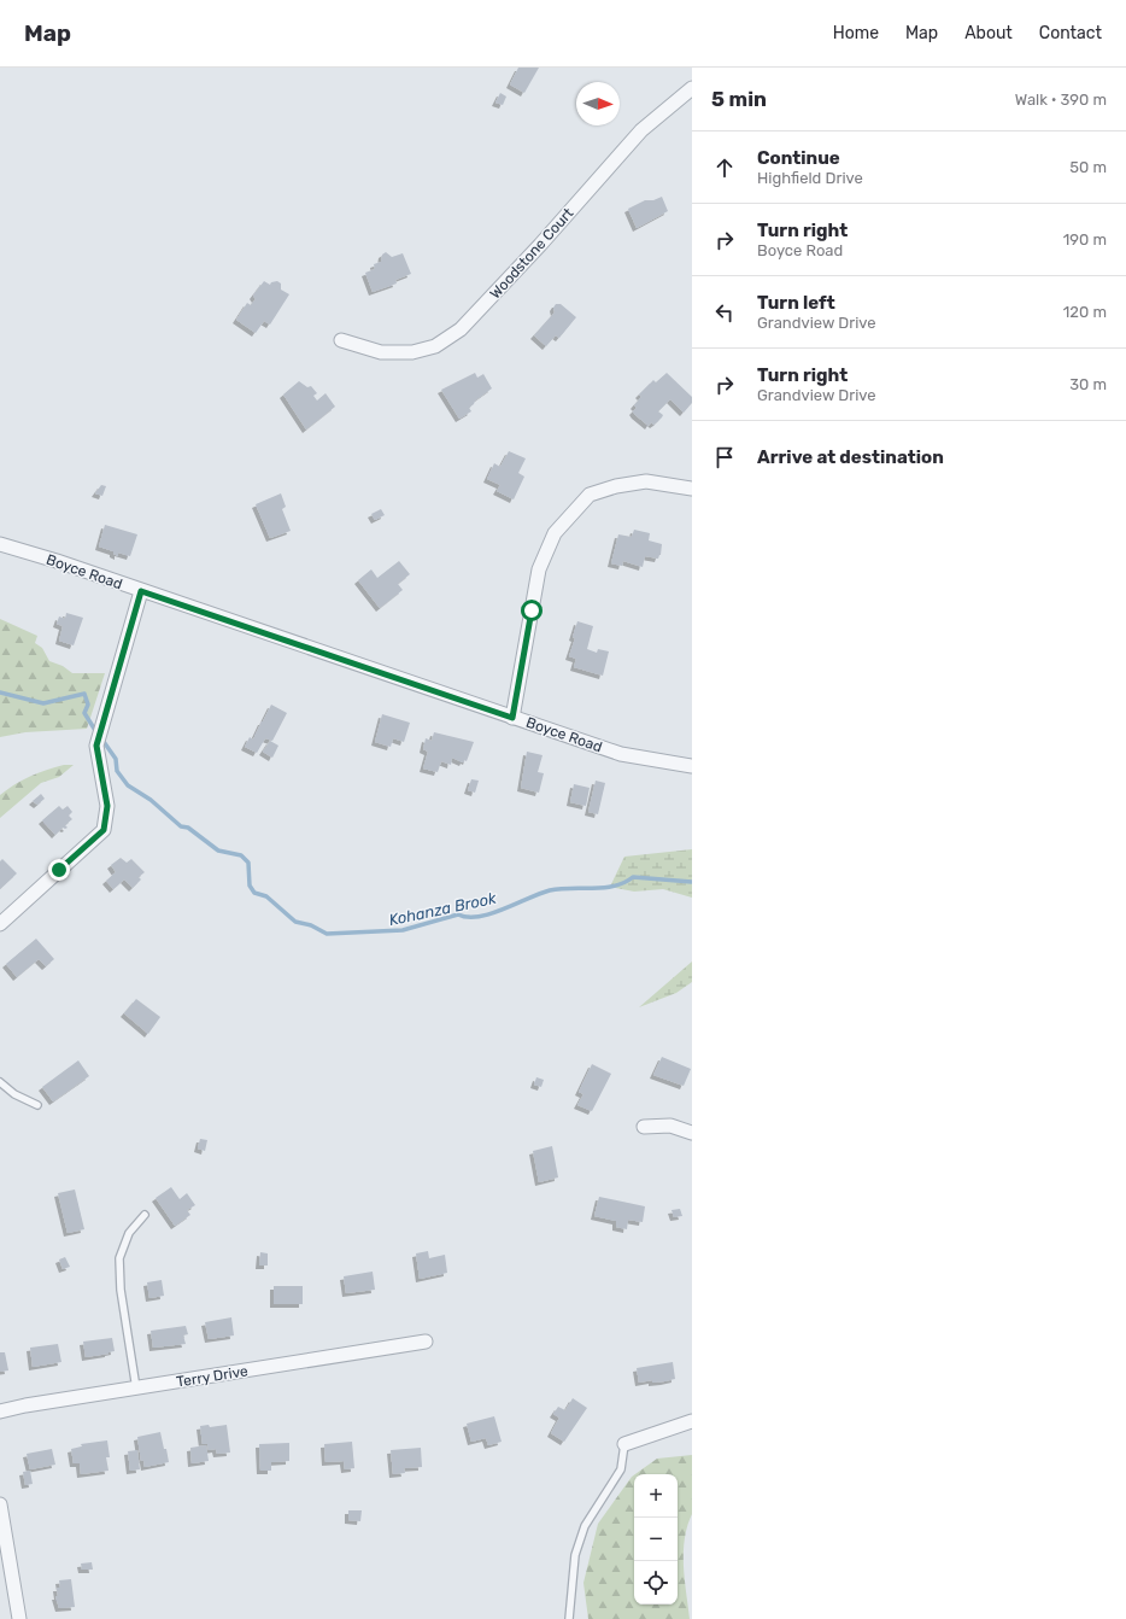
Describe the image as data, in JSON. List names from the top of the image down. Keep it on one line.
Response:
{"streets":{"street":["Woodstone Court","Boyce Road","Terry Drive"]},"water":["Kohanza Brook"],"north":"right","page":{"header":"Map","nav":["Home","Map","About","Contact"],"heading":["5 min","Walk · 390 m"],"list":[["Continue","Highfield Drive","50 m"],["Turn right","Boyce Road","190 m"],["Turn left","Grandview Drive","120 m"],["Turn right","Grandview Drive","30 m"],"Arrive at destination"],"map_buttons":["+","−"]}}
